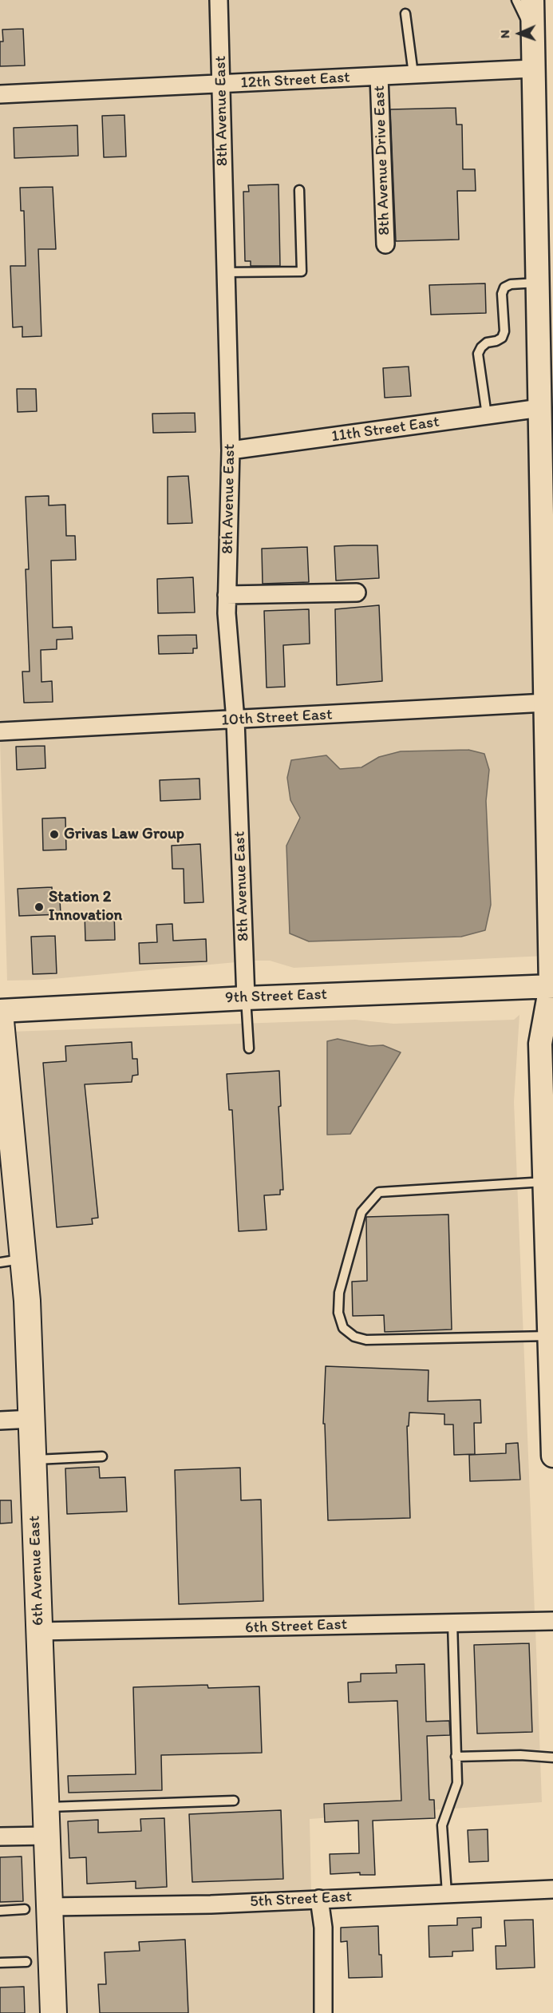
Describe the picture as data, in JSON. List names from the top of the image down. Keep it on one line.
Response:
{"streets":{"main road":["6th Avenue East"],"street":["12th Street East","8th Avenue East","8th Avenue Drive East","11th Street East","10th Street East","9th Street East","6th Street East","5th Street East"]},"crossings":[["12th Street East","8th Avenue East"],["12th Street East","8th Avenue Drive East"],["8th Avenue East","11th Street East"],["8th Avenue East","10th Street East"],["8th Avenue East","9th Street East"],["9th Street East","6th Avenue East"],["6th Avenue East","6th Street East"],["6th Avenue East","5th Street East"]],"places":["Grivas Law Group","Station 2 Innovation"],"north":"left"}
